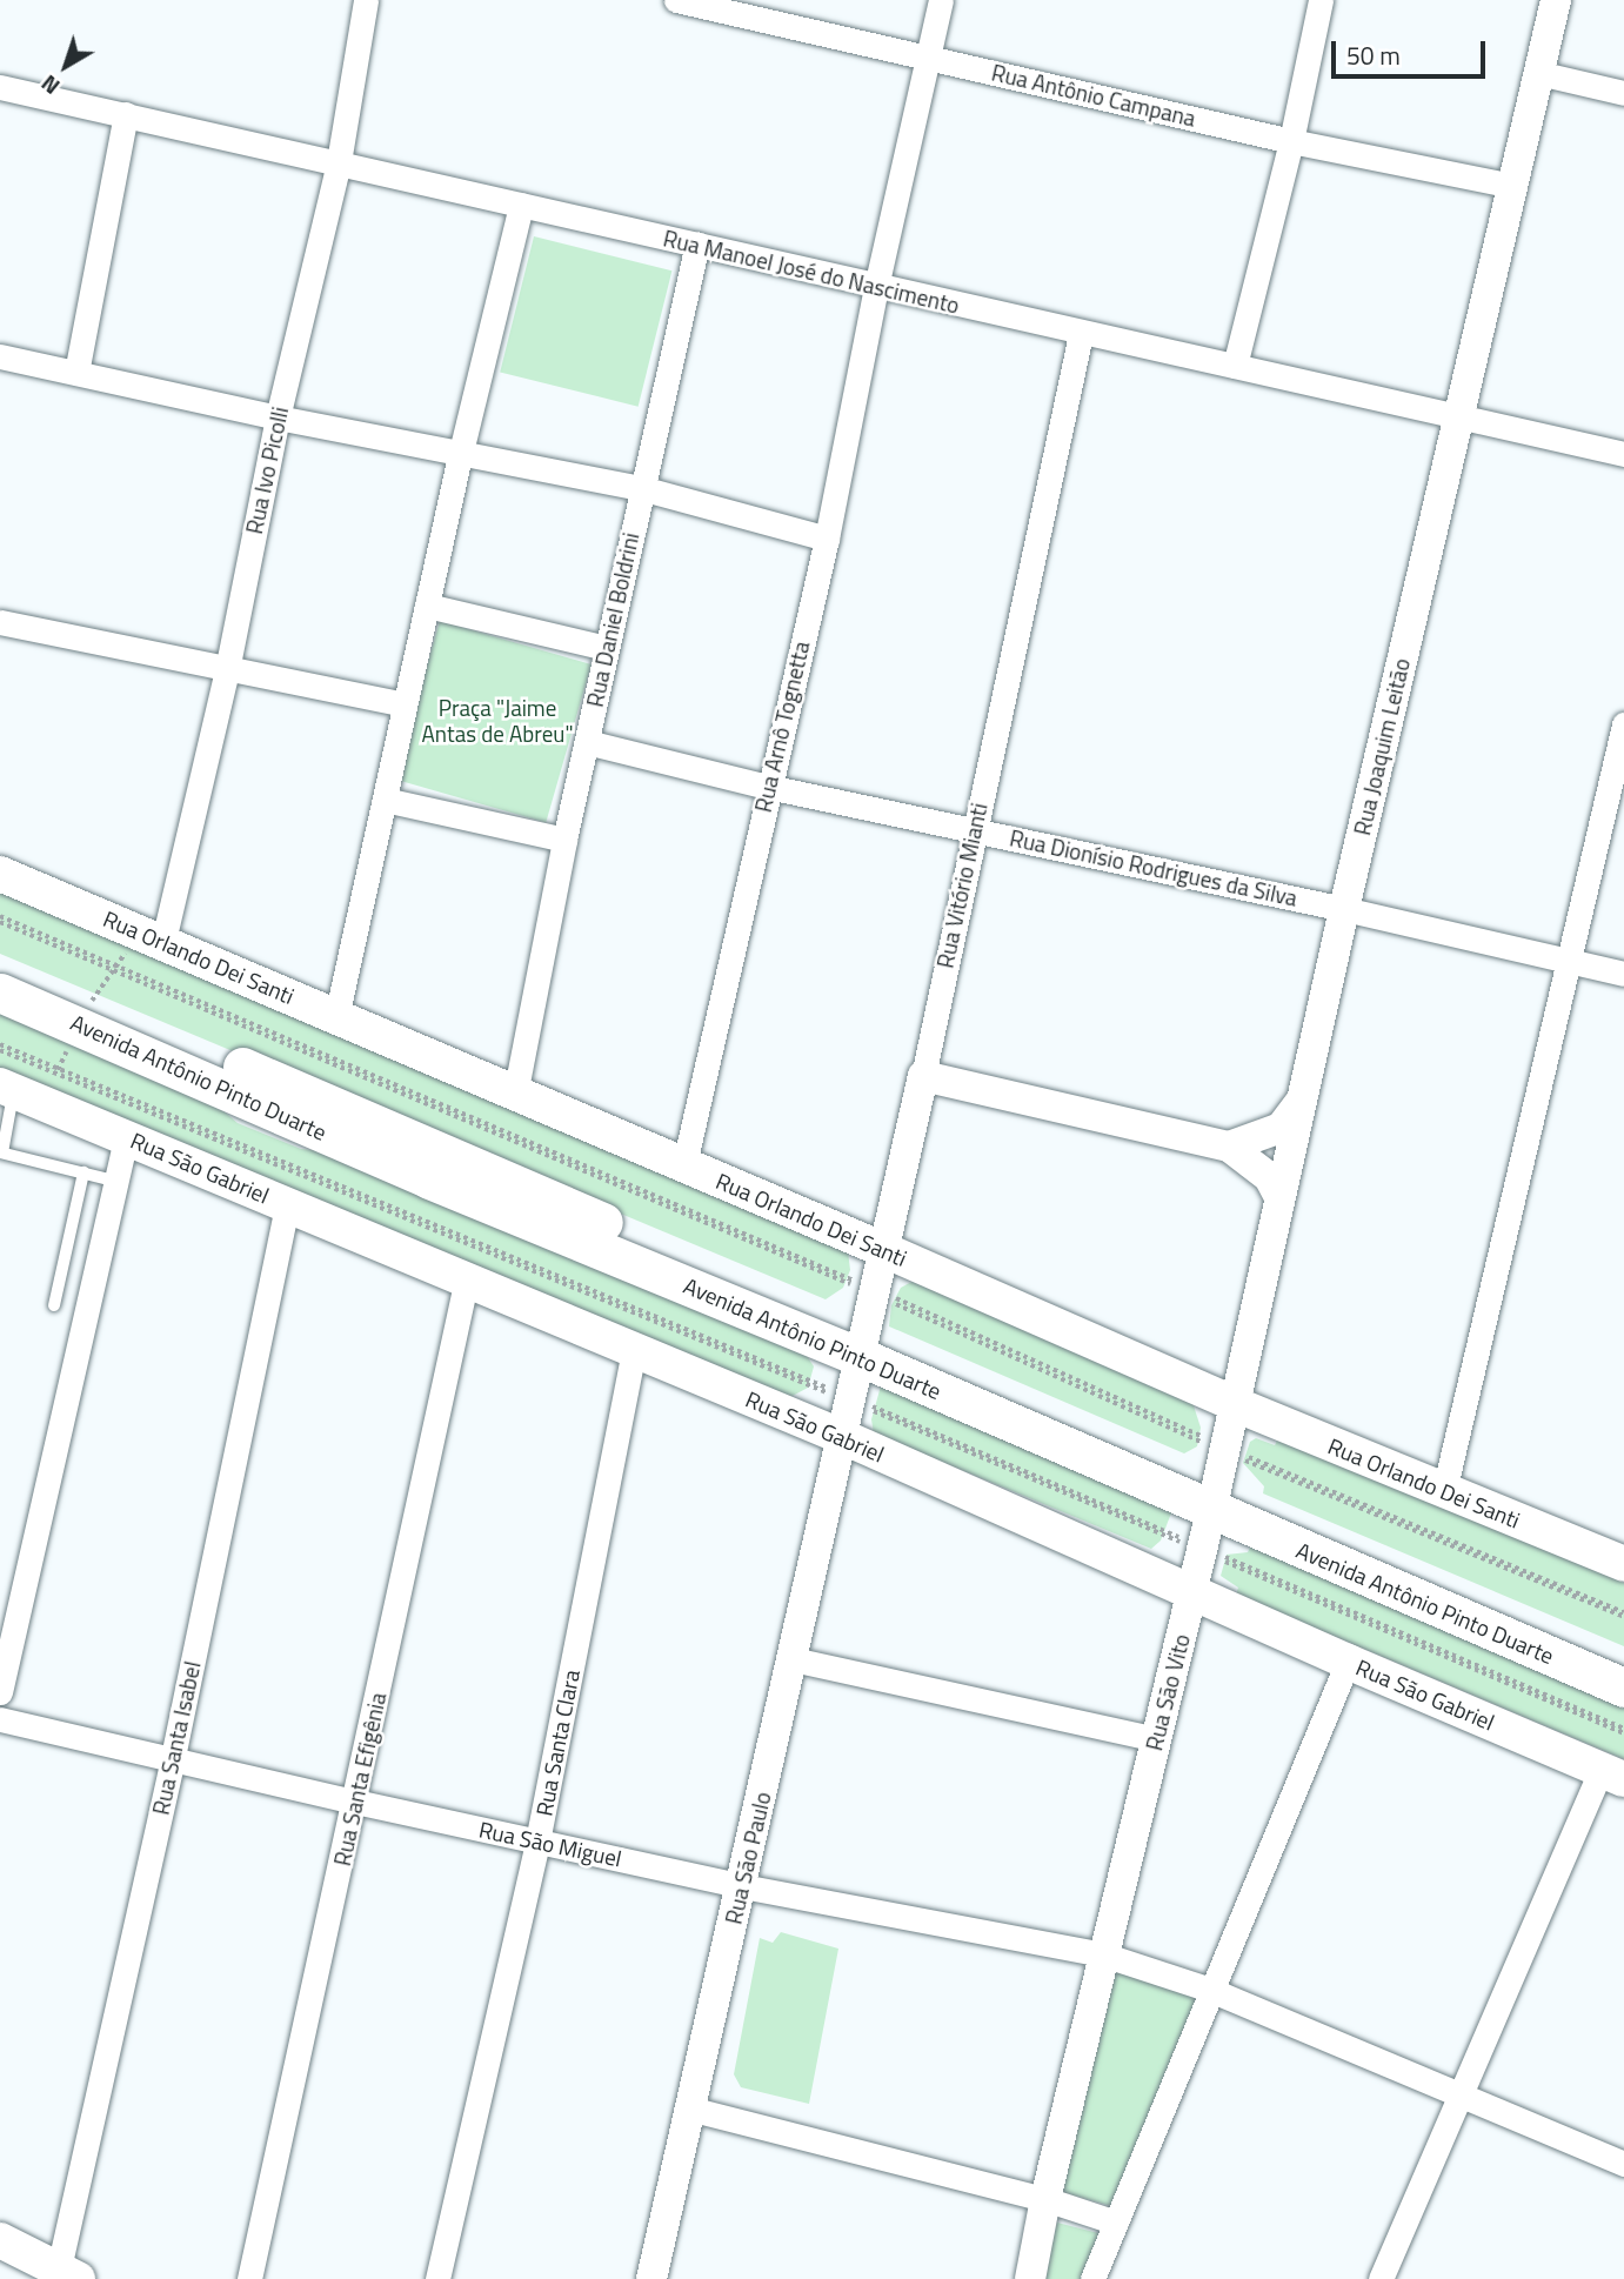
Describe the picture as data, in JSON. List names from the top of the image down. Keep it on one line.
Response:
{"streets":{"main road":["Rua Orlando Dei Santi","Avenida Antônio Pinto Duarte","Rua São Gabriel"],"street":["Rua Antônio Campana","Rua Manoel José do Nascimento","Rua Ivo Picolli","Rua Daniel Boldrini","Rua Arnô Tognetta","Rua Joaquim Leitão","Rua Dionísio Rodrigues da Silva","Rua Vitório Mianti","Rua São Vito","Rua Santa Isabel","Rua Santa Clara","Rua Santa Efigênia","Rua São Miguel","Rua São Paulo"]},"crossings":[["Rua Antônio Campana","Rua Arnô Tognetta"],["Rua Antônio Campana","Rua Joaquim Leitão"],["Rua Manoel José do Nascimento","Rua Ivo Picolli"],["Rua Manoel José do Nascimento","Rua Daniel Boldrini"],["Rua Manoel José do Nascimento","Rua Arnô Tognetta"],["Rua Manoel José do Nascimento","Rua Joaquim Leitão"],["Rua Manoel José do Nascimento","Rua Vitório Mianti"],["Rua Ivo Picolli","Rua Orlando Dei Santi"],["Rua Daniel Boldrini","Rua Dionísio Rodrigues da Silva"],["Rua Daniel Boldrini","Rua Orlando Dei Santi"],["Rua Arnô Tognetta","Rua Dionísio Rodrigues da Silva"],["Rua Arnô Tognetta","Rua Orlando Dei Santi"],["Rua Joaquim Leitão","Rua Dionísio Rodrigues da Silva"],["Rua Joaquim Leitão","Rua São Vito"],["Rua Dionísio Rodrigues da Silva","Rua Vitório Mianti"],["Rua Vitório Mianti","Rua Orlando Dei Santi"],["Rua Vitório Mianti","Avenida Antônio Pinto Duarte"],["Rua Vitório Mianti","Rua São Gabriel"],["Rua Vitório Mianti","Rua São Paulo"],["Rua Orlando Dei Santi","Rua São Vito"],["Avenida Antônio Pinto Duarte","Rua São Vito"],["Rua São Gabriel","Rua São Vito"],["Rua São Gabriel","Rua Santa Isabel"],["Rua São Gabriel","Rua Santa Clara"],["Rua São Gabriel","Rua Santa Efigênia"],["Rua São Gabriel","Rua São Paulo"],["Rua São Vito","Rua São Miguel"],["Rua Santa Isabel","Rua São Miguel"],["Rua Santa Clara","Rua São Miguel"],["Rua Santa Efigênia","Rua São Miguel"],["Rua São Miguel","Rua São Paulo"]],"parks":["Praça \"Jaime Antas de Abreu\""],"scale_bar":"50 m","north":"bottom left"}
